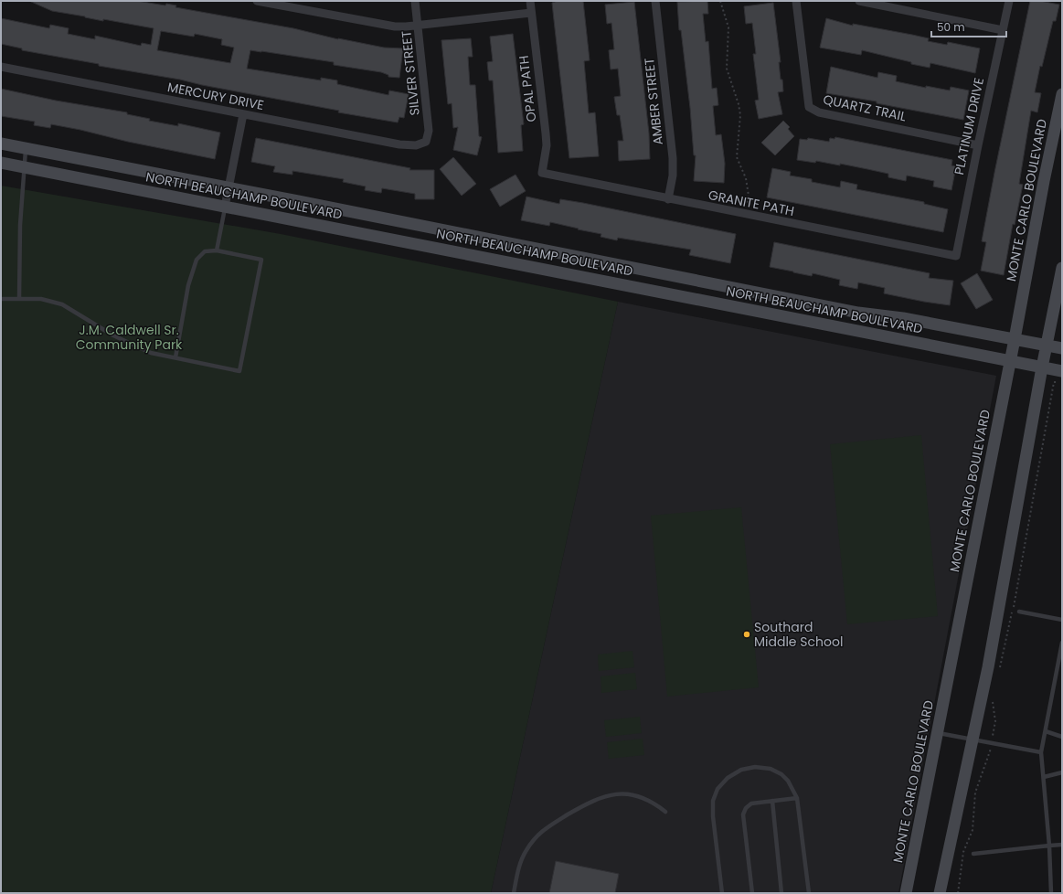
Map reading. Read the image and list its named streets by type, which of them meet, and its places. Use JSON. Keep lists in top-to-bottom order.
{
  "streets": {
    "street": [
      "SILVER STREET",
      "OPAL PATH",
      "MERCURY DRIVE",
      "AMBER STREET",
      "QUARTZ TRAIL",
      "PLATINUM DRIVE",
      "NORTH BEAUCHAMP BOULEVARD",
      "MONTE CARLO BOULEVARD",
      "GRANITE PATH"
    ]
  },
  "crossings": [
    ["SILVER STREET", "MERCURY DRIVE"],
    ["OPAL PATH", "GRANITE PATH"],
    ["AMBER STREET", "GRANITE PATH"],
    ["QUARTZ TRAIL", "PLATINUM DRIVE"],
    ["PLATINUM DRIVE", "GRANITE PATH"],
    ["NORTH BEAUCHAMP BOULEVARD", "MONTE CARLO BOULEVARD"]
  ],
  "parks": ["J.M. Caldwell Sr. Community Park"],
  "places": ["Southard Middle School"],
  "scale_bar": "50 m"
}
